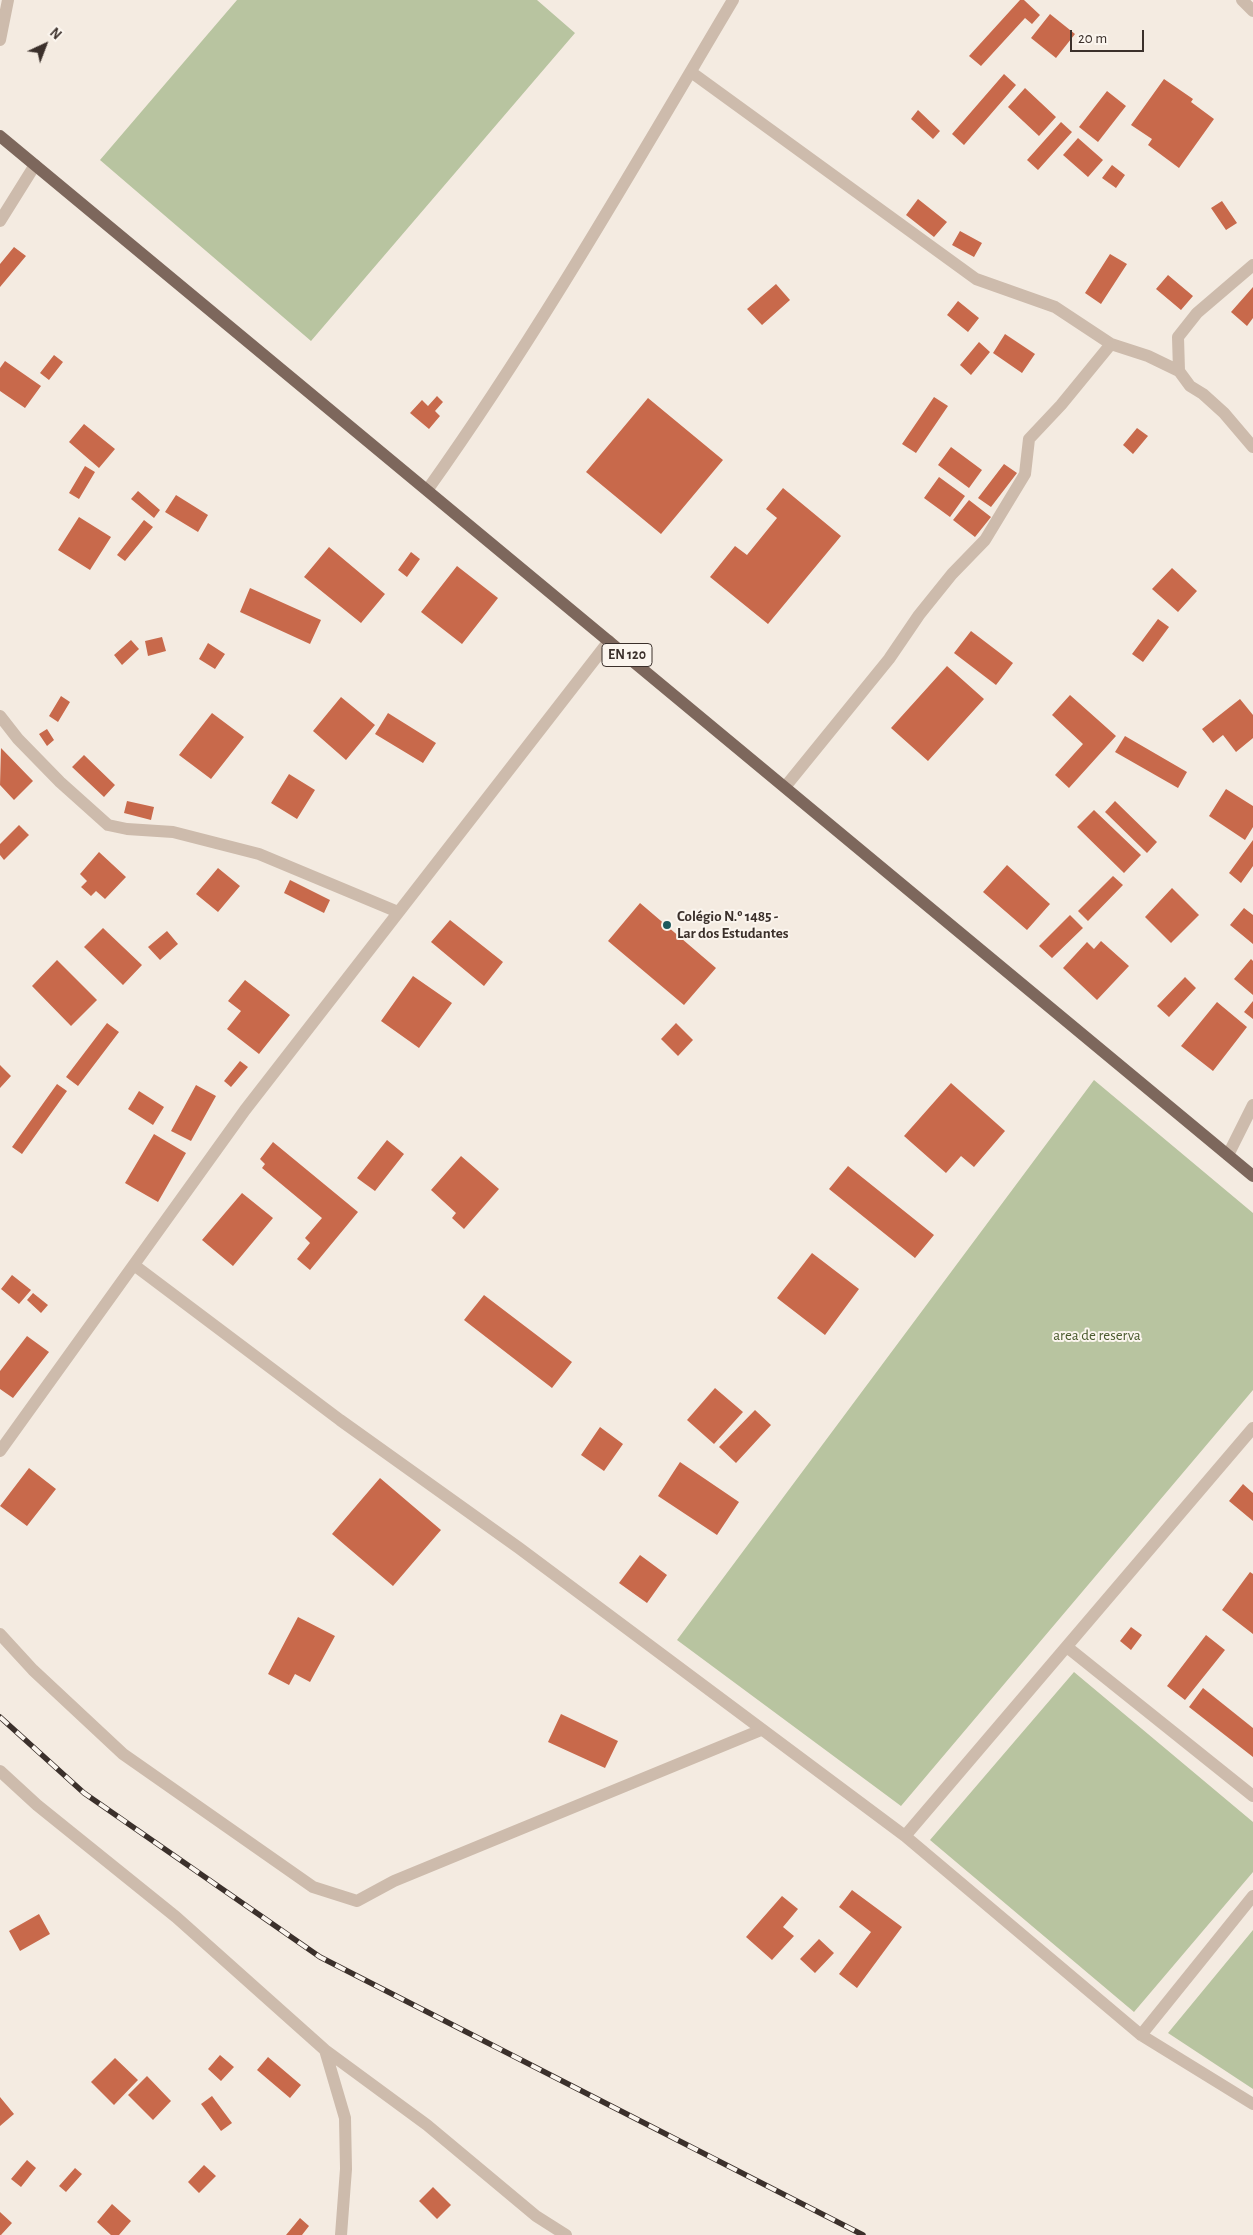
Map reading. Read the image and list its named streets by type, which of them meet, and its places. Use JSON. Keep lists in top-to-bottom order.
{
  "streets": {
    "main road": ["EN 120"]
  },
  "parks": ["area de reserva"],
  "places": ["Colégio N.º 1485 - Lar dos Estudantes"],
  "scale_bar": "20 m",
  "north": "top right"
}
